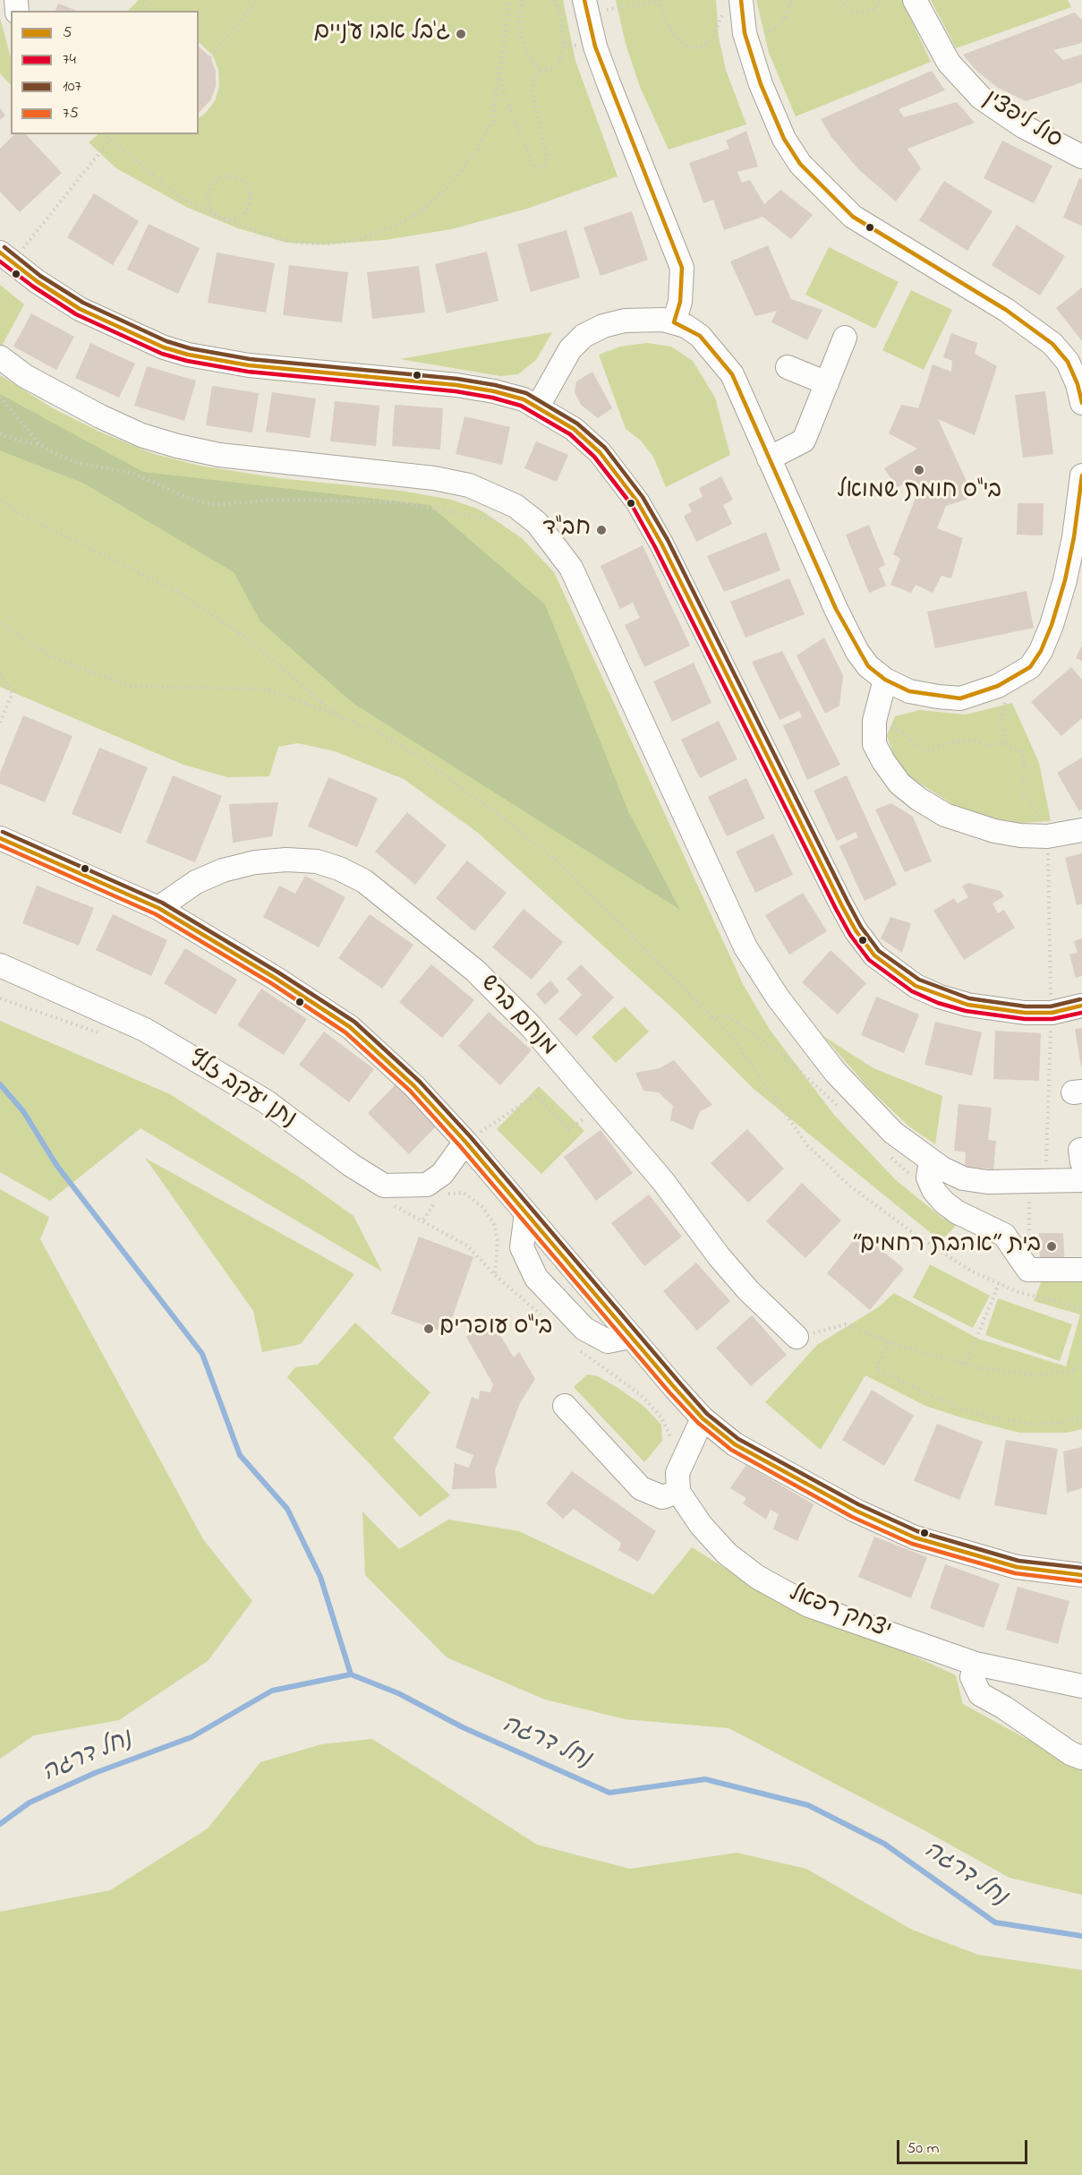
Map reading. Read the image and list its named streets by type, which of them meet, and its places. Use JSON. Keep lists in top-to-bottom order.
{
  "streets": {
    "street": [
      "סול ליפצין",
      "מנחם ברש",
      "נתן יעקב זלץ",
      "יצחק רפאל"
    ]
  },
  "water": ["נחל דרגה"],
  "places": [
    "ג'בל אבו ע'ניים",
    "בי\"ס חומת שמואל",
    "חב\"ד",
    "בית ״אהבת רחמים״",
    "בי\"ס עופרים"
  ],
  "lines": [
    "transit line 5",
    "transit line 107",
    "transit line 74",
    "transit line 75"
  ],
  "legend": [
    "5",
    "74",
    "107",
    "75"
  ],
  "scale_bar": "50 m"
}
